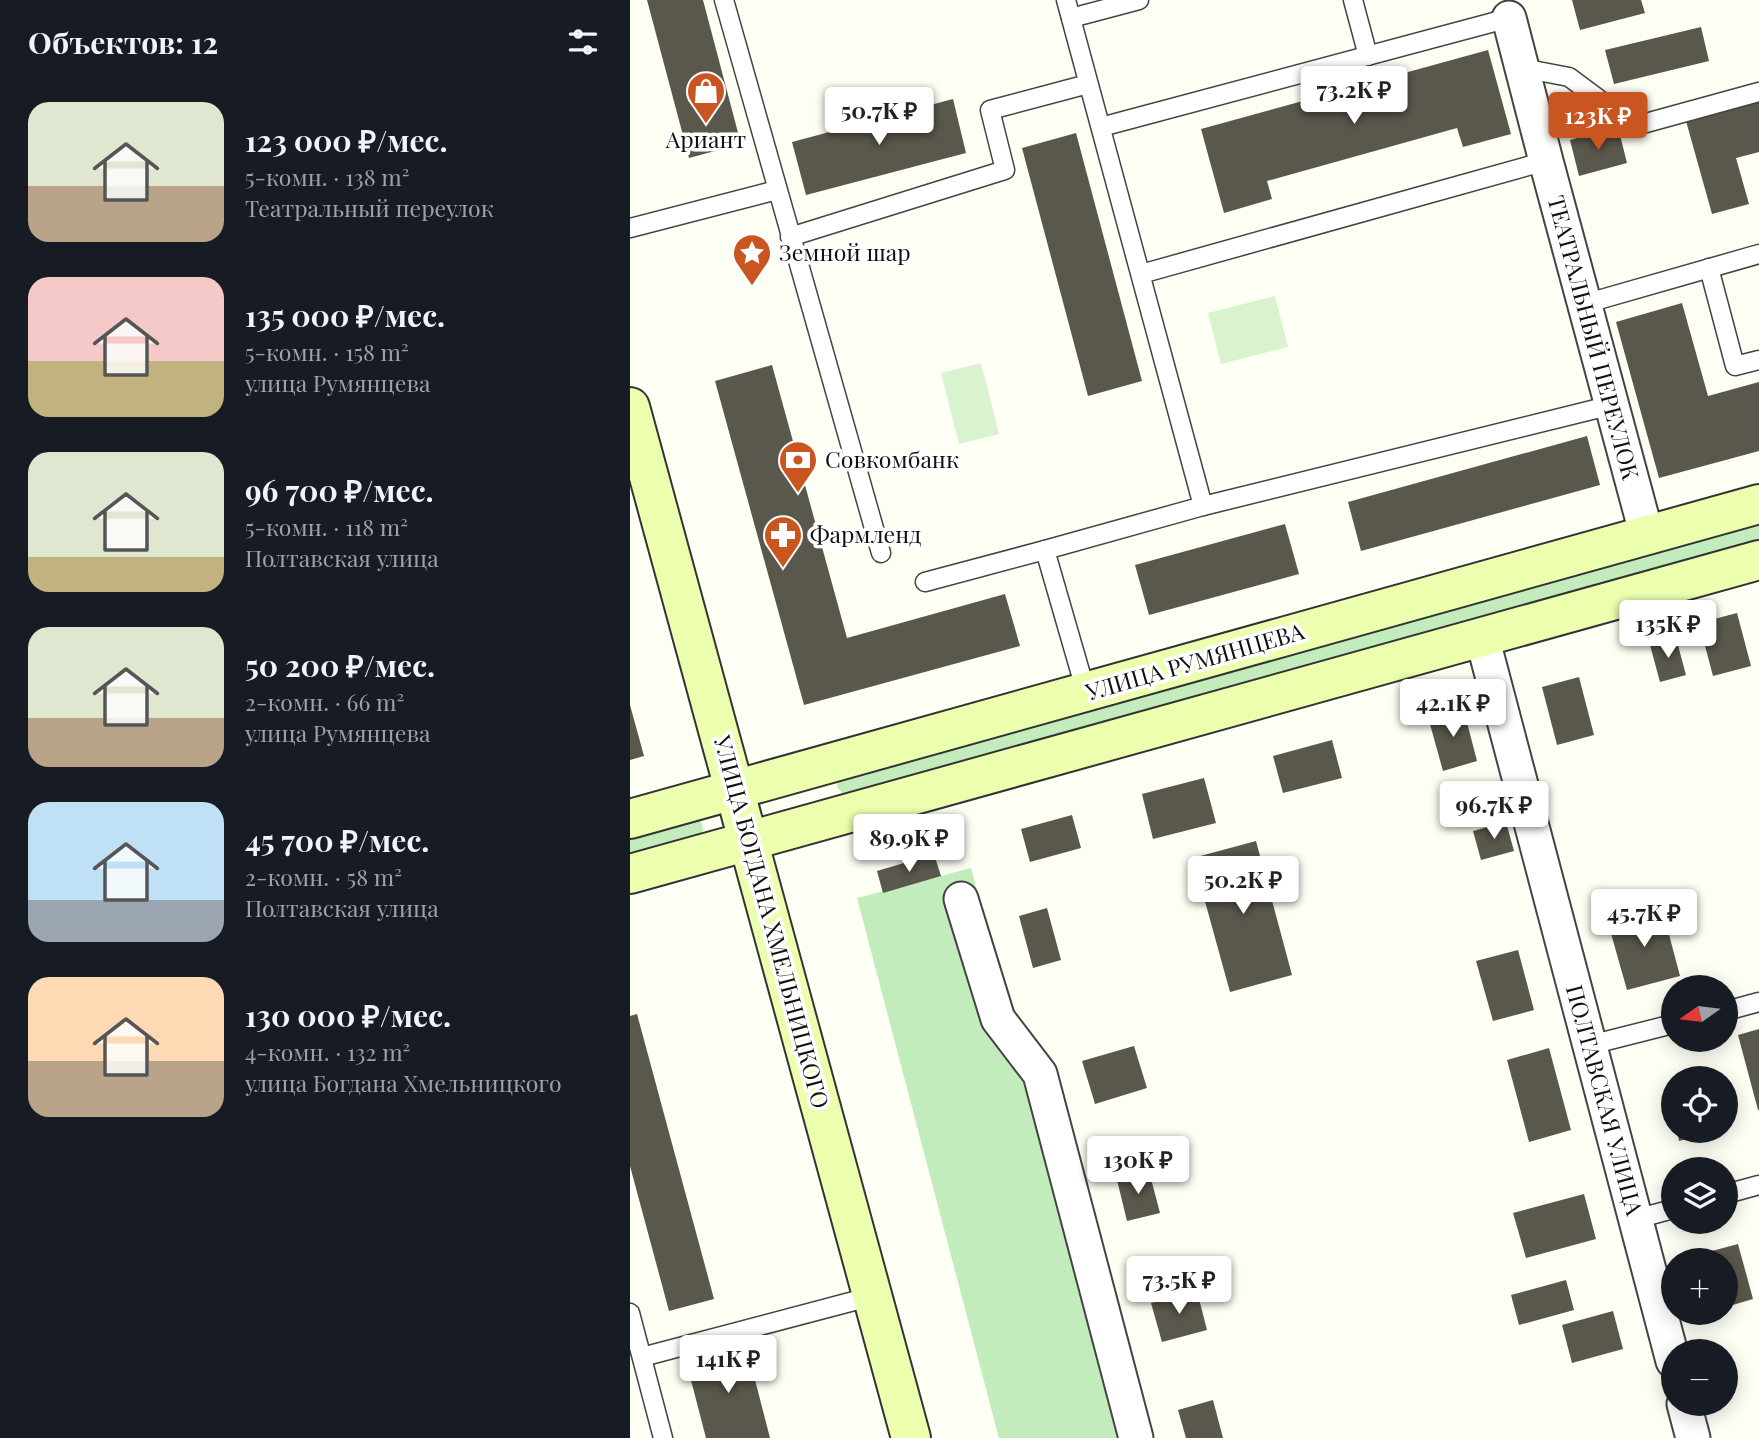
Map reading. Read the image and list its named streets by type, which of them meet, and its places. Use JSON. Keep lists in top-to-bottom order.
{
  "streets": {
    "main road": ["УЛИЦА РУМЯНЦЕВА", "УЛИЦА БОГДАНА ХМЕЛЬНИЦКОГО"],
    "street": ["ТЕАТРАЛЬНЫЙ ПЕРЕУЛОК", "ПОЛТАВСКАЯ УЛИЦА"]
  },
  "crossings": [
    ["ТЕАТРАЛЬНЫЙ ПЕРЕУЛОК", "УЛИЦА РУМЯНЦЕВА"],
    ["УЛИЦА РУМЯНЦЕВА", "УЛИЦА БОГДАНА ХМЕЛЬНИЦКОГО"]
  ],
  "places": {
    "shop": ["Ариант"],
    "place": ["Земной шар"],
    "bank": ["Совкомбанк"],
    "pharmacy": ["Фармленд"]
  },
  "north": "left",
  "page": {
    "heading": "Объектов: 12",
    "price": [
      "73.2K ₽",
      "50.7K ₽",
      "123K ₽",
      "135K ₽",
      "42.1K ₽",
      "96.7K ₽",
      "89.9K ₽",
      "50.2K ₽",
      "45.7K ₽",
      "130K ₽",
      "73.5K ₽",
      "141K ₽"
    ],
    "list": [
      {
        "name": "123 000 ₽/мес.",
        "note": "5-комн. · 138 m² · Театральный переулок"
      },
      {
        "name": "135 000 ₽/мес.",
        "note": "5-комн. · 158 m² · улица Румянцева"
      },
      {
        "name": "96 700 ₽/мес.",
        "note": "5-комн. · 118 m² · Полтавская улица"
      },
      {
        "name": "50 200 ₽/мес.",
        "note": "2-комн. · 66 m² · улица Румянцева"
      },
      {
        "name": "45 700 ₽/мес.",
        "note": "2-комн. · 58 m² · Полтавская улица"
      },
      {
        "name": "130 000 ₽/мес.",
        "note": "4-комн. · 132 m² · улица Богдана Хмельницкого"
      }
    ],
    "map_buttons": ["+", "−"]
  }
}
